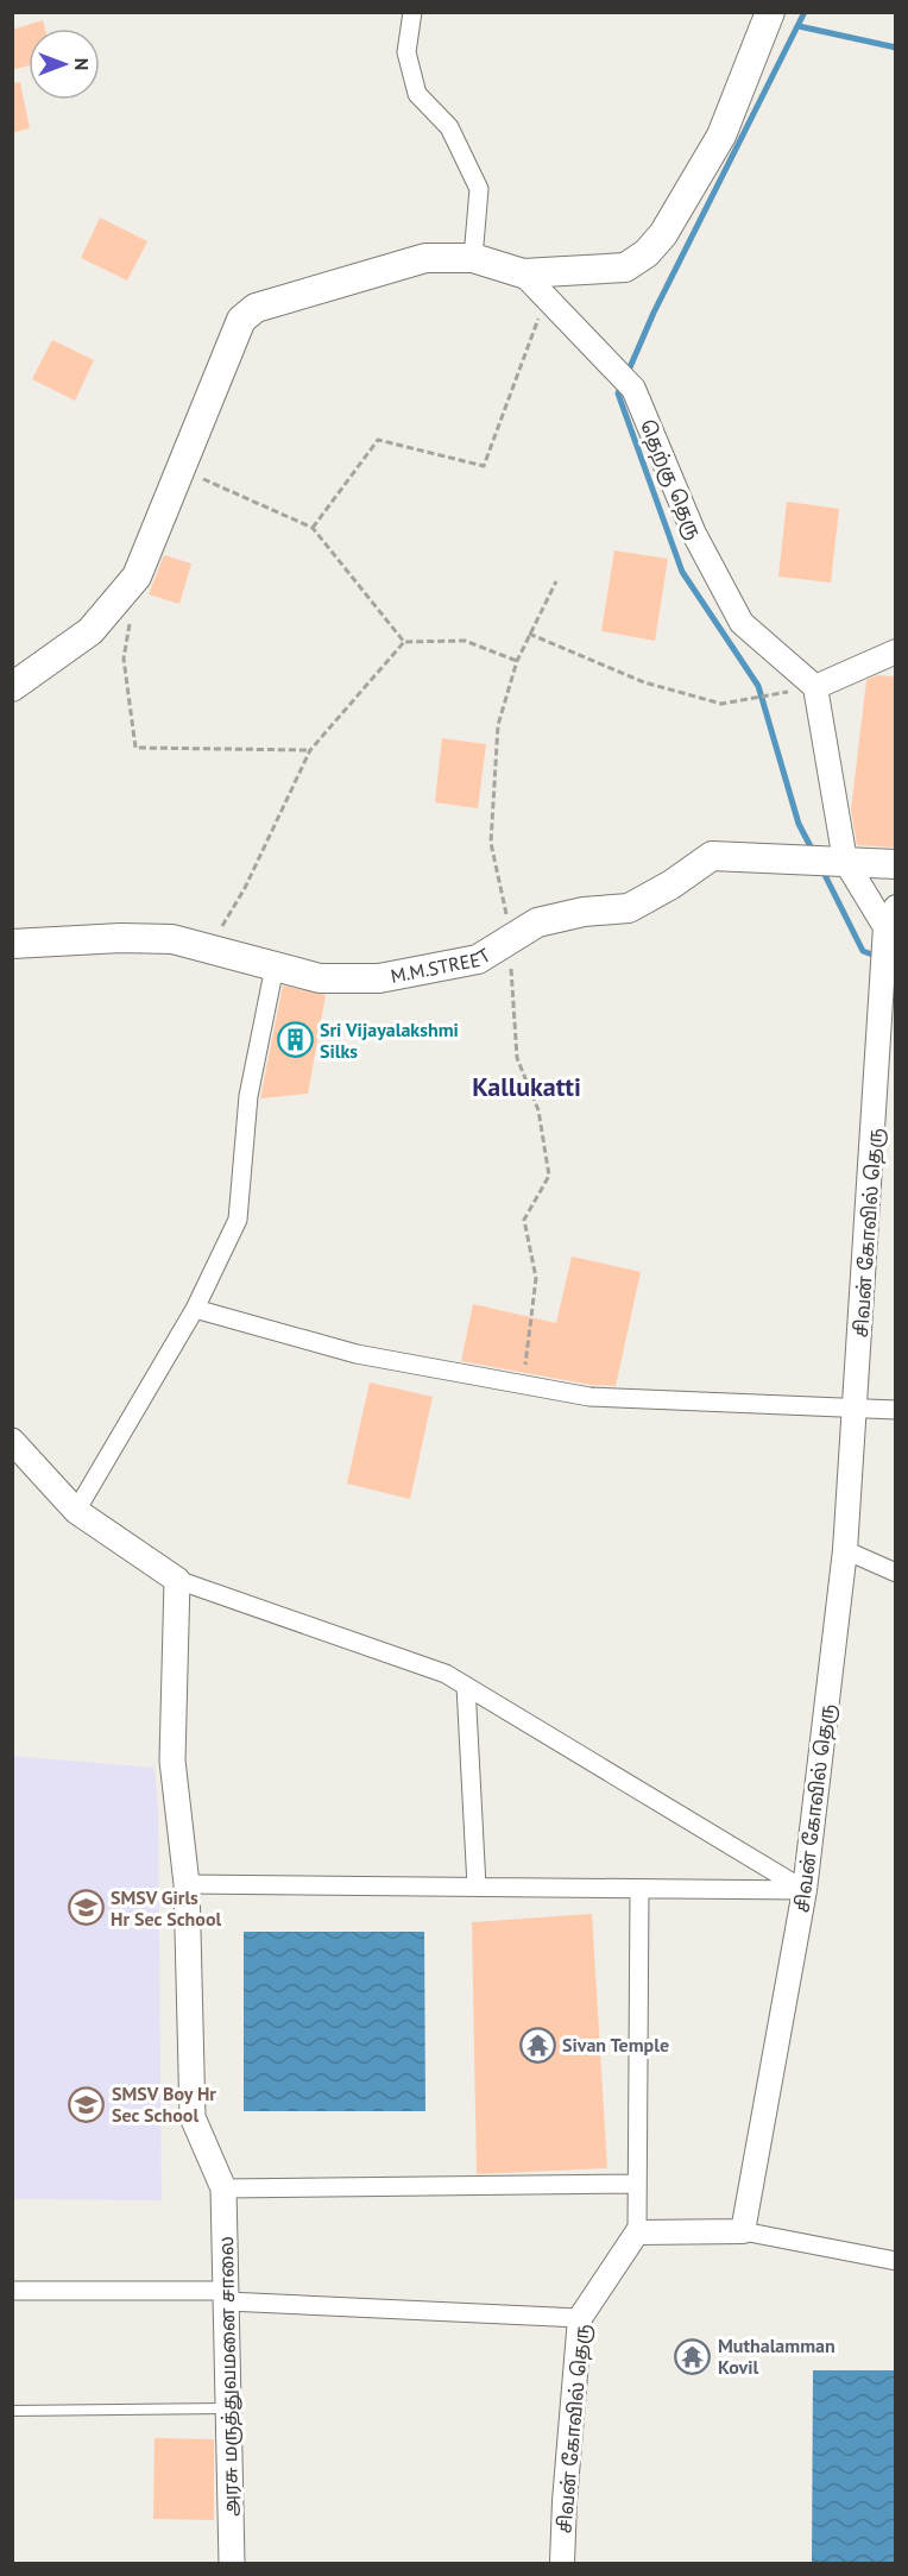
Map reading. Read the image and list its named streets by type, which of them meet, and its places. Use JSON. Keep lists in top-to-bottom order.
{
  "streets": {
    "main road": ["M.M.STREET", "அரசு மருத்துவமனை சாலை"],
    "street": ["தெற்கு தெரு", "சிவன் கோவில் தெரு"]
  },
  "districts": ["Kallukatti"],
  "places": {
    "building": ["Sri Vijayalakshmi Silks"],
    "school or university": ["SMSV Girls Hr Sec School", "SMSV Boy Hr Sec School"],
    "temple": ["Sivan Temple", "Muthalamman Kovil"]
  },
  "north": "right"
}
